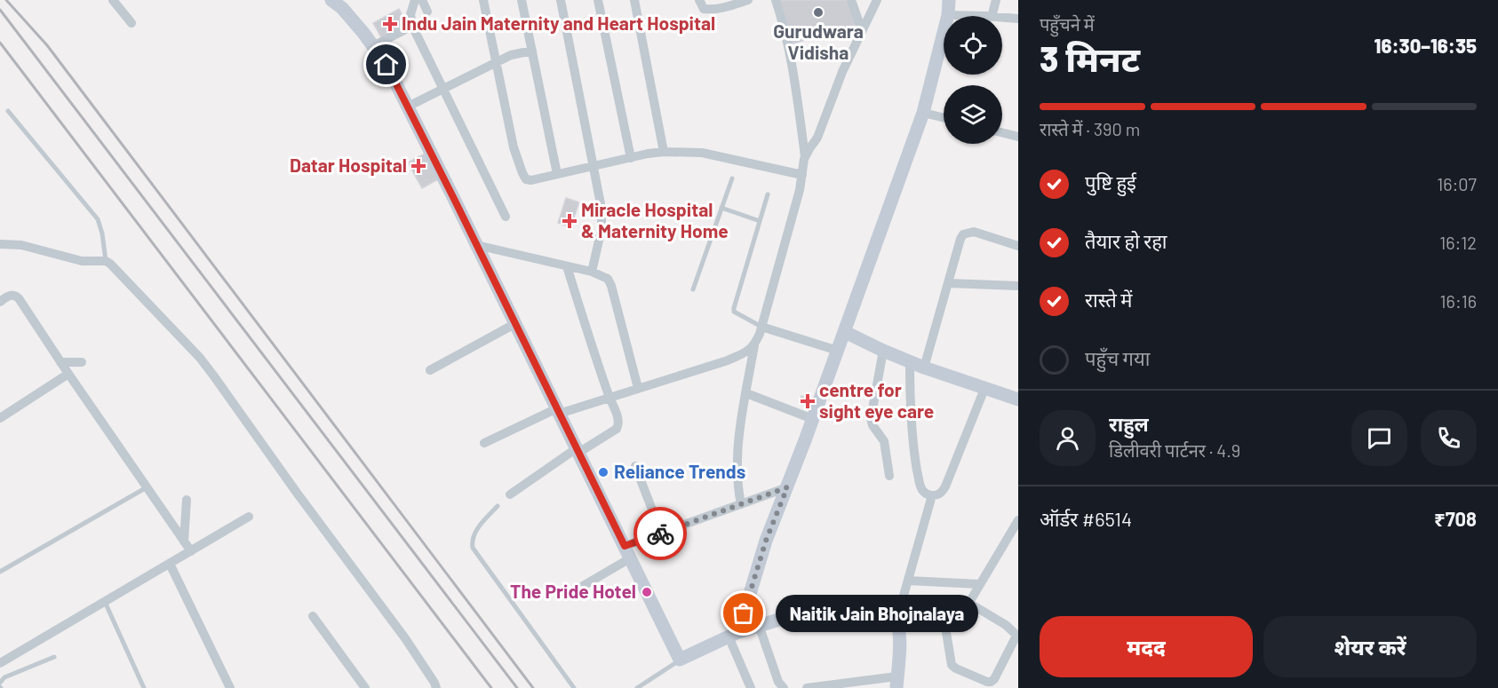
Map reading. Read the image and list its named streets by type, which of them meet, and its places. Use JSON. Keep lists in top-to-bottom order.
{
  "places": {
    "other": [
      "Gurudwara Vidisha",
      "Reliance Trends",
      "The Pride Hotel",
      "Naitik Jain Bhojnalaya"
    ],
    "health": [
      "Indu Jain Maternity and Heart Hospital",
      "Datar Hospital",
      "Miracle Hospital & Maternity Home",
      "centre for sight eye care"
    ]
  },
  "page": {
    "heading": ["3 मिनट", "पहुँचने में", "16:30–16:35"],
    "panel": [
      "राहुल",
      "डिलीवरी पार्टनर · 4.9",
      "ऑर्डर #6514",
      "₹708"
    ],
    "bar": "रास्ते में · 390 m",
    "list": [
      ["पुष्टि हुई", "16:07"],
      ["तैयार हो रहा", "16:12"],
      ["रास्ते में", "16:16"],
      "पहुँच गया"
    ],
    "bubble": "Naitik Jain Bhojnalaya",
    "buttons": ["मदद", "शेयर करें"]
  }
}
